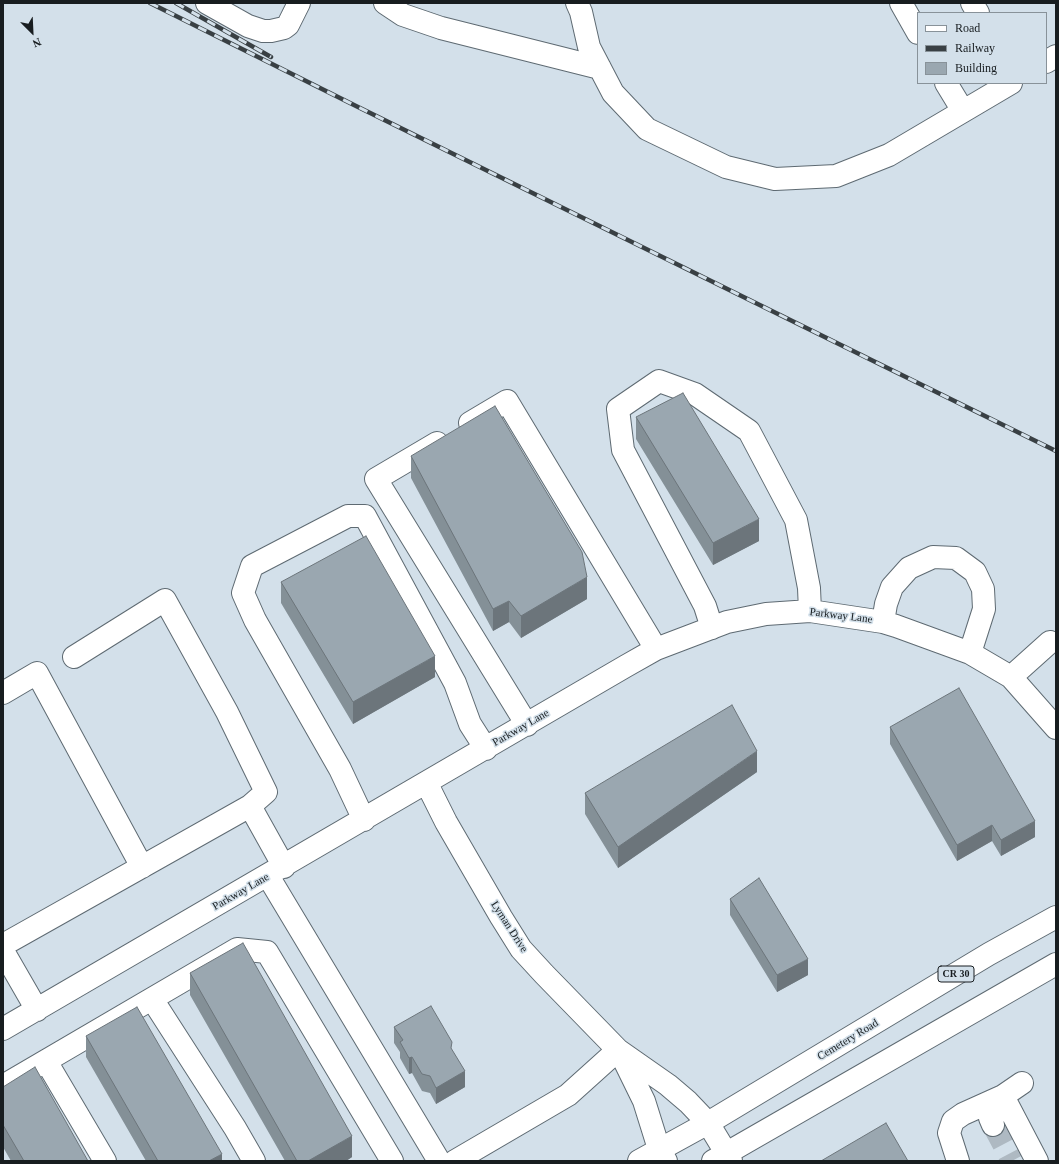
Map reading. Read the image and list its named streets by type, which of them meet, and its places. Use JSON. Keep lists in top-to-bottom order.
{
  "streets": {
    "street": [
      "Parkway Lane",
      "Lyman Drive",
      "CR 30",
      "Cemetery Road"
    ]
  },
  "crossings": [
    ["Parkway Lane", "Lyman Drive"],
    ["Lyman Drive", "Cemetery Road"]
  ],
  "legend": ["Road", "Railway", "Building"],
  "north": "bottom right"
}
